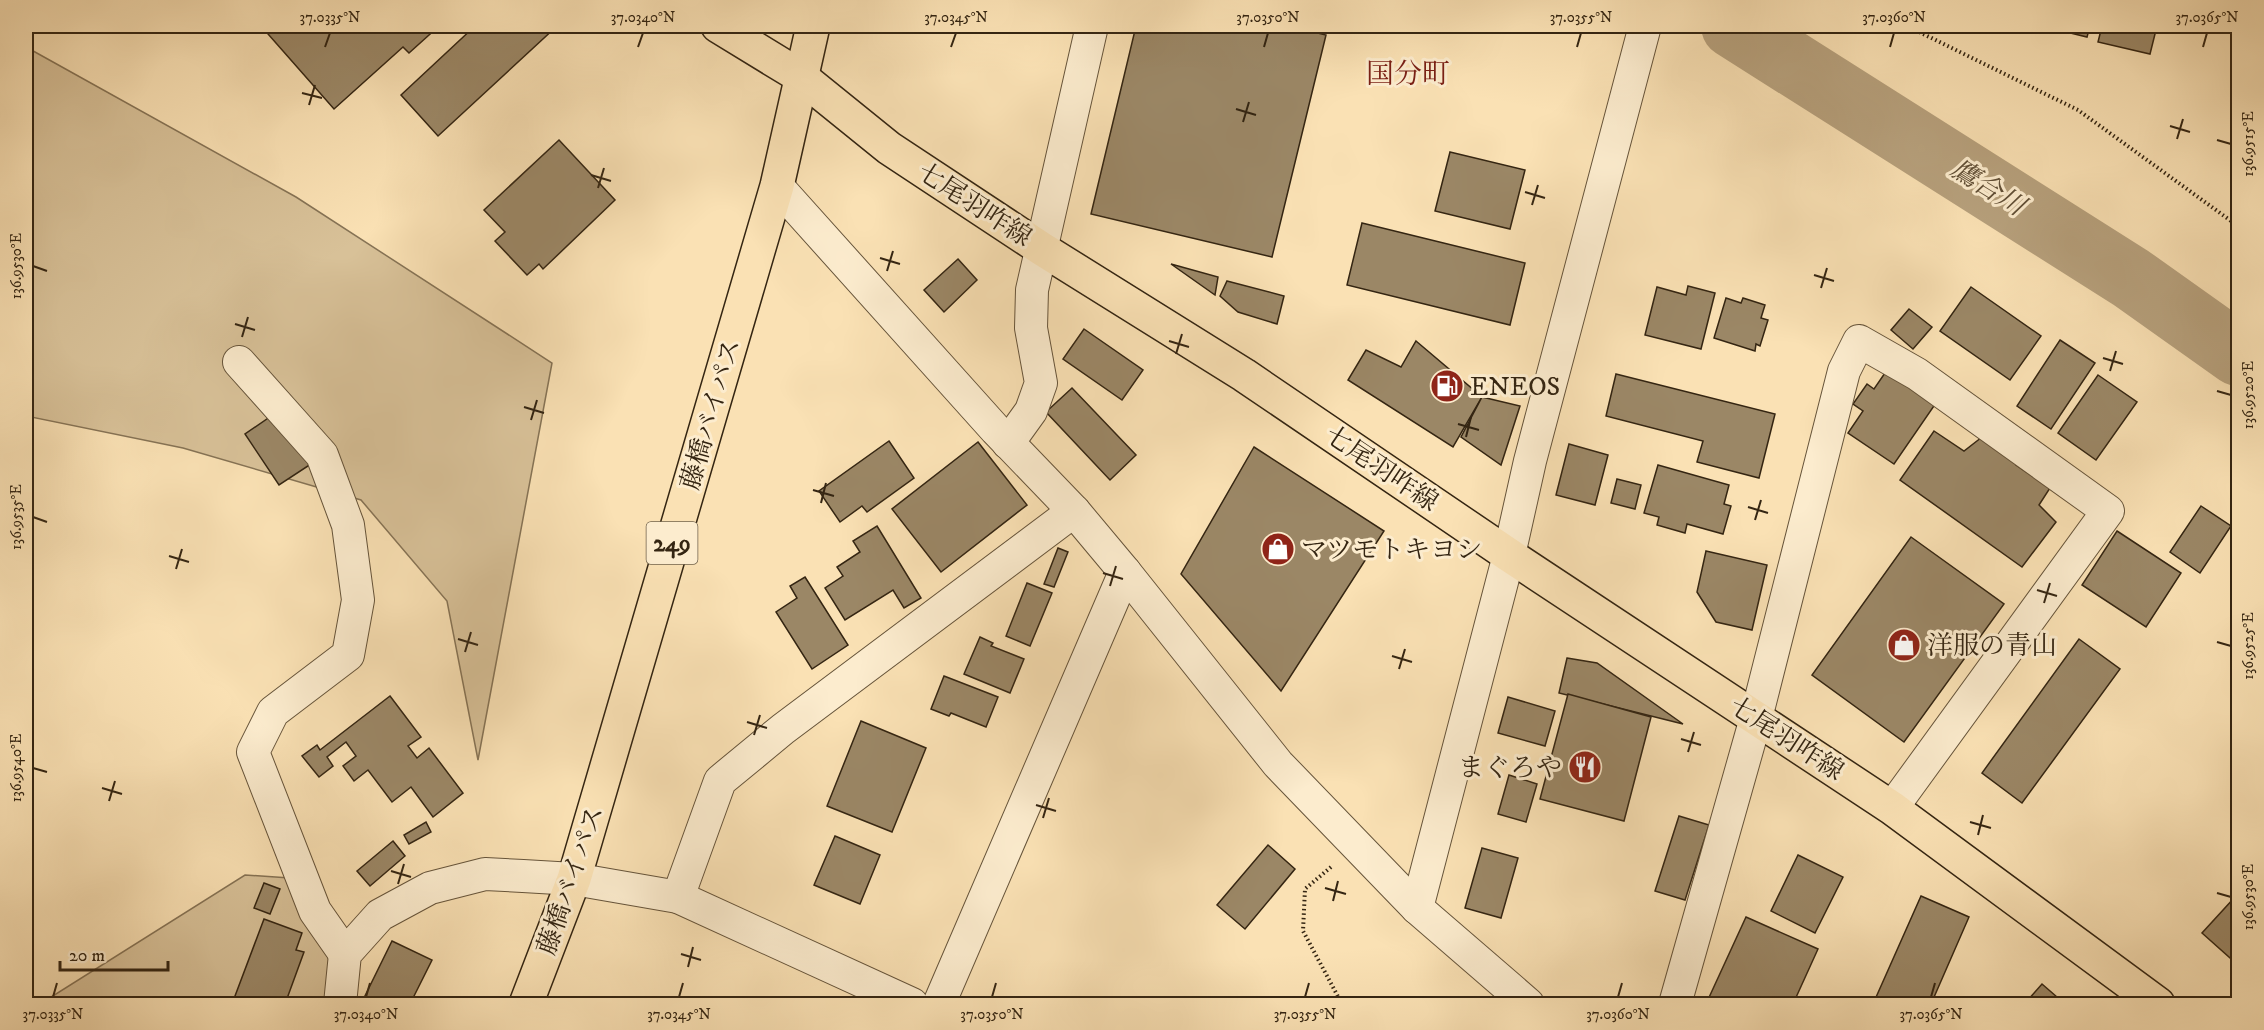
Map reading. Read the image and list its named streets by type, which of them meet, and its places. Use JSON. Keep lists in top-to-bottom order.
{
  "streets": {
    "main road": ["七尾羽咋線", "藤橋バイパス", "249"]
  },
  "crossings": [
    ["七尾羽咋線", "藤橋バイパス"]
  ],
  "districts": ["国分町"],
  "water": ["鷹合川"],
  "places": {
    "fuel station": ["ENEOS"],
    "shop": ["マツモトキヨシ", "洋服の青山"],
    "restaurant": ["まぐろや"]
  },
  "scale_bar": "20 m",
  "coordinates": [
    "37.0335°N",
    "37.0340°N",
    "37.0345°N",
    "37.0350°N",
    "37.0355°N",
    "37.0360°N",
    "37.0365°N",
    "136.9515°E",
    "136.9530°E",
    "136.9520°E",
    "136.9535°E",
    "136.9525°E",
    "136.9540°E"
  ]
}
